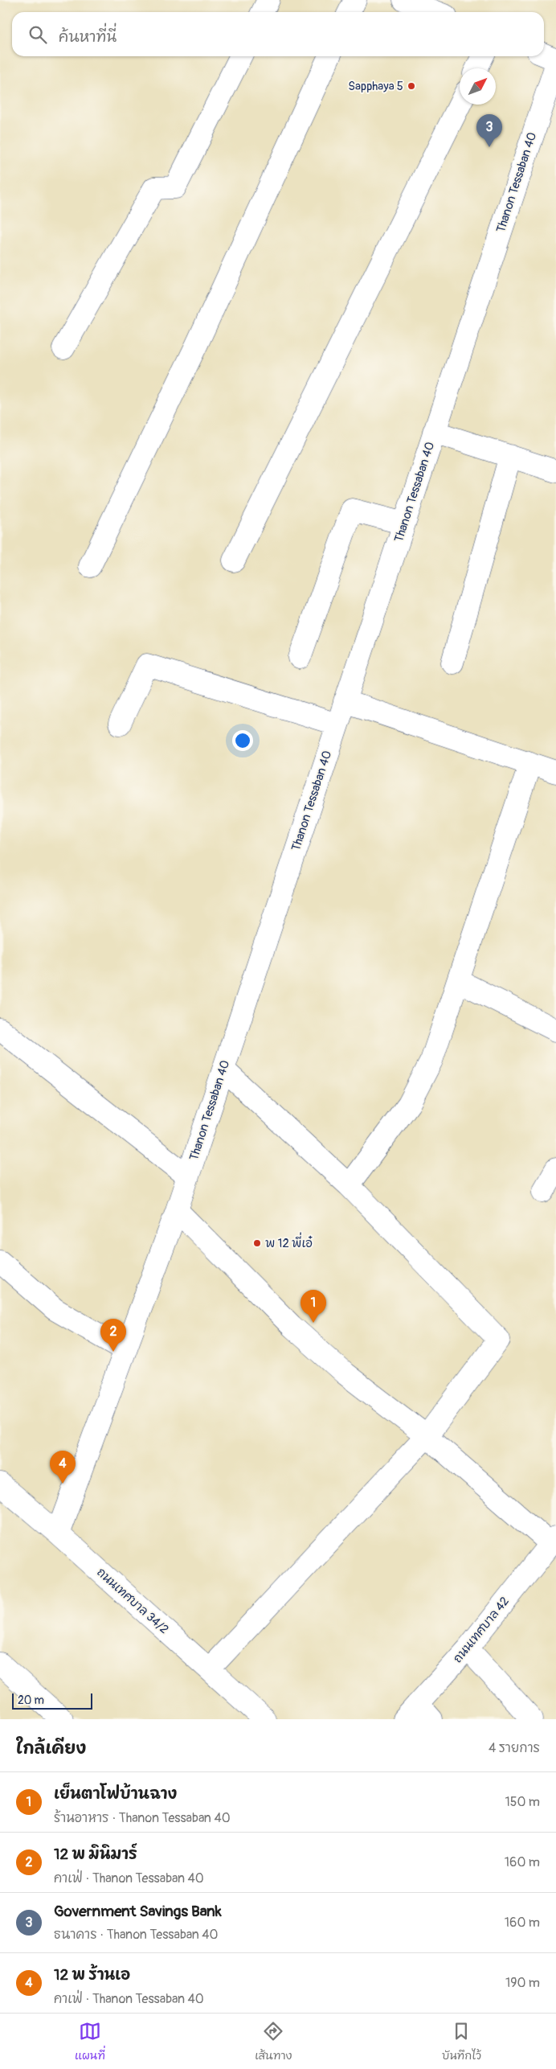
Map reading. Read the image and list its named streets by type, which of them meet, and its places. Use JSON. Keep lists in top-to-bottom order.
{
  "streets": {
    "main road": ["Thanon Tessaban 40", "ถนนเทศบาล 34/2", "ถนนเทศบาล 42"]
  },
  "crossings": [
    ["Thanon Tessaban 40", "ถนนเทศบาล 34/2"]
  ],
  "places": ["Sapphaya 5", "พ 12 พี่เอ๋"],
  "scale_bar": "20 m",
  "north": "top right",
  "page": {
    "search": "ค้นหาที่นี่",
    "pins": [
      "3",
      "1",
      "2",
      "4"
    ],
    "scale": "20 m",
    "heading": ["ใกล้เคียง", "4 รายการ"],
    "list": [
      {
        "mark": "1",
        "name": "เย็นตาโฟบ้านฉาง",
        "note": "ร้านอาหาร · Thanon Tessaban 40",
        "value": "150 m"
      },
      {
        "mark": "2",
        "name": "12 พ มินิมาร์",
        "note": "คาเฟ่ · Thanon Tessaban 40",
        "value": "160 m"
      },
      {
        "mark": "3",
        "name": "Government Savings Bank",
        "note": "ธนาคาร · Thanon Tessaban 40",
        "value": "160 m"
      },
      {
        "mark": "4",
        "name": "12 พ ร้านเอ",
        "note": "คาเฟ่ · Thanon Tessaban 40",
        "value": "190 m"
      }
    ],
    "nav": ["แผนที่", "เส้นทาง", "บันทึกไว้"]
  }
}
